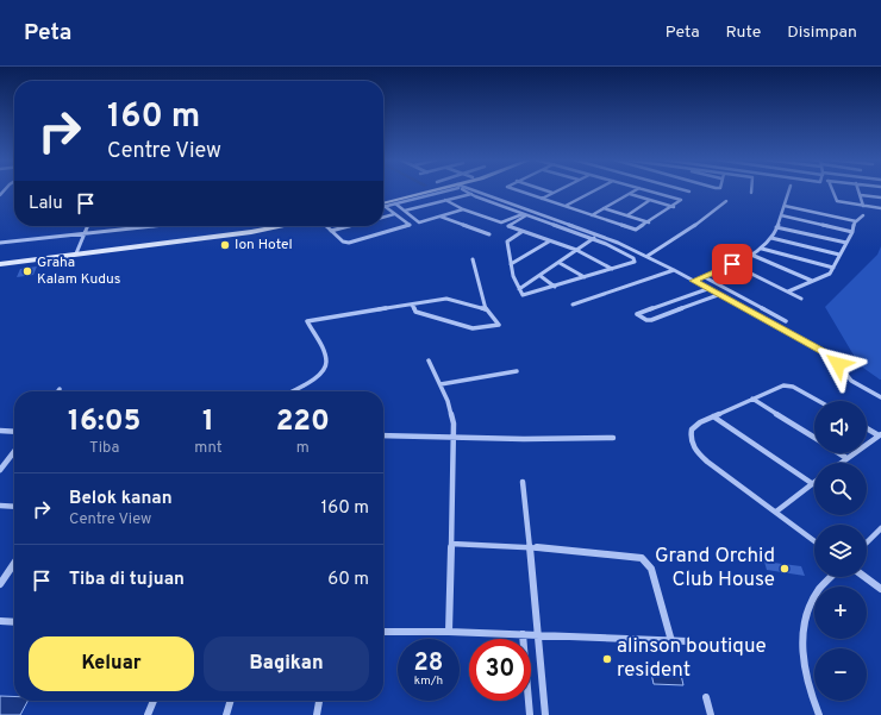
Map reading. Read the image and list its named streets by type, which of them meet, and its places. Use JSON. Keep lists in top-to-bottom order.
{
  "places": [
    "Ion Hotel",
    "Graha Kalam Kudus",
    "Grand Orchid Club House",
    "alinson boutique resident"
  ],
  "page": {
    "header": "Peta",
    "nav": ["Peta", "Rute", "Disimpan"],
    "turn": ["160 m", "Centre View"],
    "then": "Lalu",
    "eta": [
      "16:05",
      "Tiba",
      "1",
      "mnt",
      "220",
      "m"
    ],
    "map_buttons": ["+", "−"],
    "list": [
      {
        "name": "Belok kanan",
        "note": "Centre View",
        "value": "160 m"
      },
      {
        "name": "Tiba di tujuan",
        "value": "60 m"
      }
    ],
    "buttons": ["Keluar", "Bagikan"],
    "speed": "28 km/h",
    "limit": "30"
  }
}
